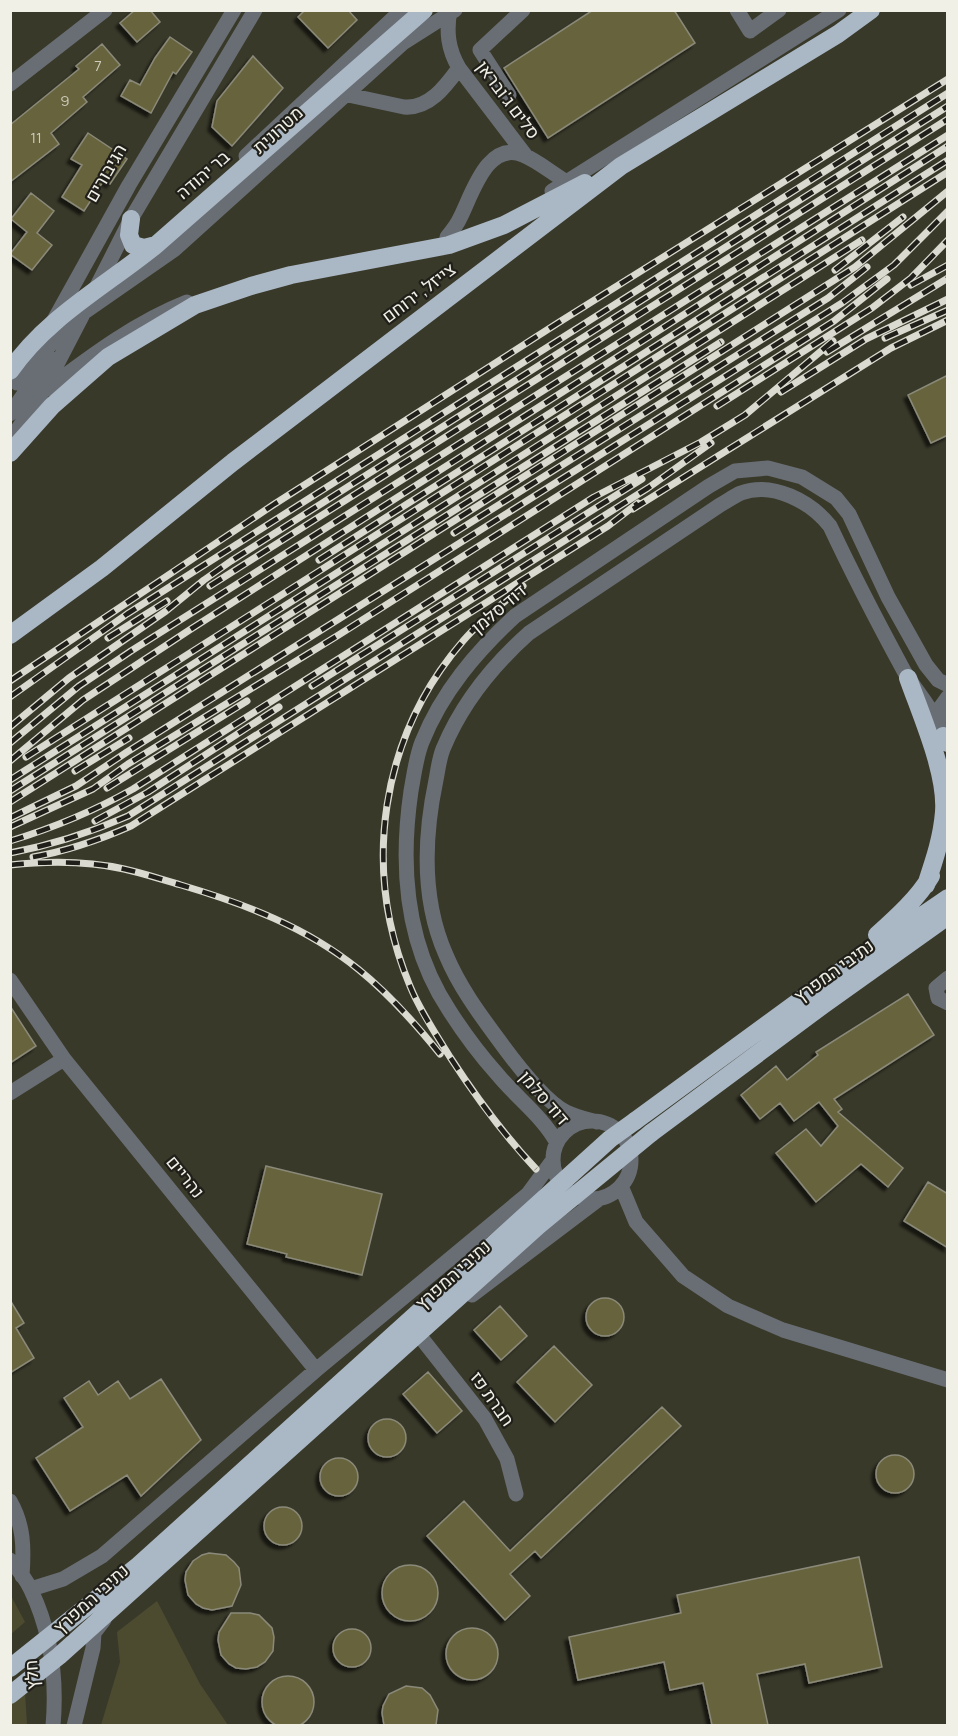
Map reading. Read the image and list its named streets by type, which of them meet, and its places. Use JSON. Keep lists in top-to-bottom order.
{
  "streets": {
    "highway": ["בר יהודה", "צייזל, ירוחם", "נתיבי המפרץ"],
    "street": [
      "סלים ג'ובראן",
      "מטרונית",
      "הגיבורים",
      "דוד סלמן",
      "נהריים",
      "חברת פז",
      "חלץ"
    ]
  },
  "crossings": [
    ["סלים ג'ובראן", "מטרונית"],
    ["מטרונית", "בר יהודה"],
    ["הגיבורים", "בר יהודה"]
  ],
  "house_numbers": ["7", "9", "11"]
}
